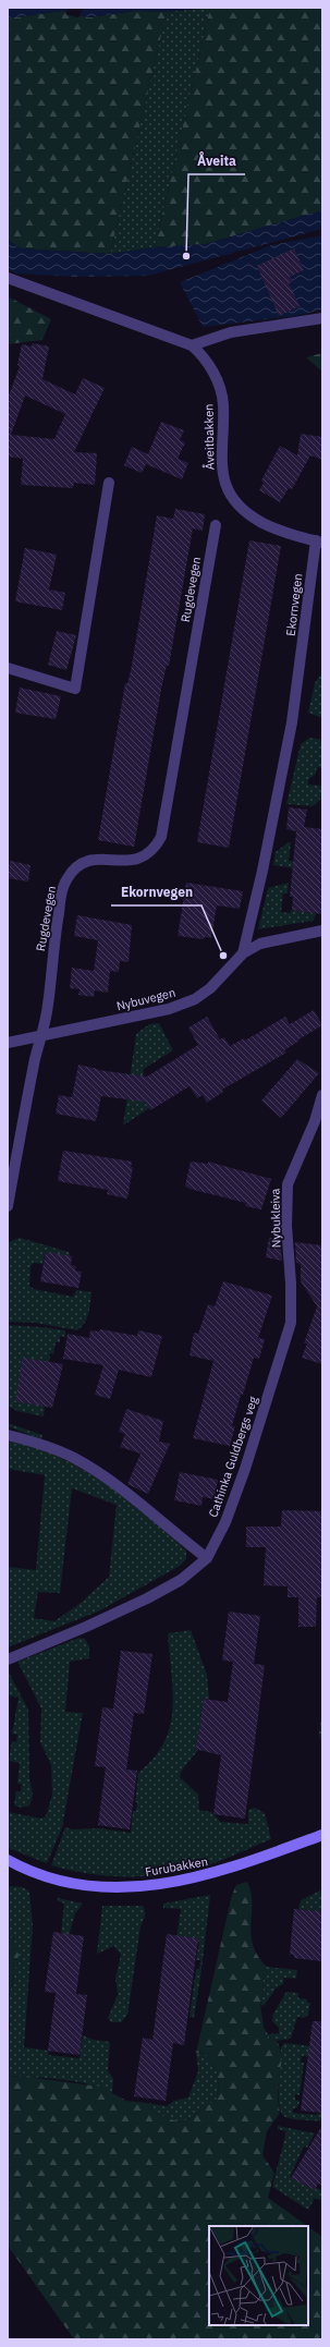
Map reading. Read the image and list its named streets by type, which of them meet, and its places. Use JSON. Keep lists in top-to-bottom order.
{
  "streets": {
    "street": [
      "Åveitbakken",
      "Rugdevegen",
      "Ekornvegen",
      "Nybuvegen",
      "Nybukleiva",
      "Cathinka Guldbergs veg",
      "Furubakken"
    ]
  },
  "crossings": [
    ["Åveitbakken", "Ekornvegen"],
    ["Rugdevegen", "Nybuvegen"],
    ["Ekornvegen", "Nybuvegen"],
    ["Nybukleiva", "Cathinka Guldbergs veg"]
  ],
  "places": ["Åveita", "Ekornvegen"]
}
